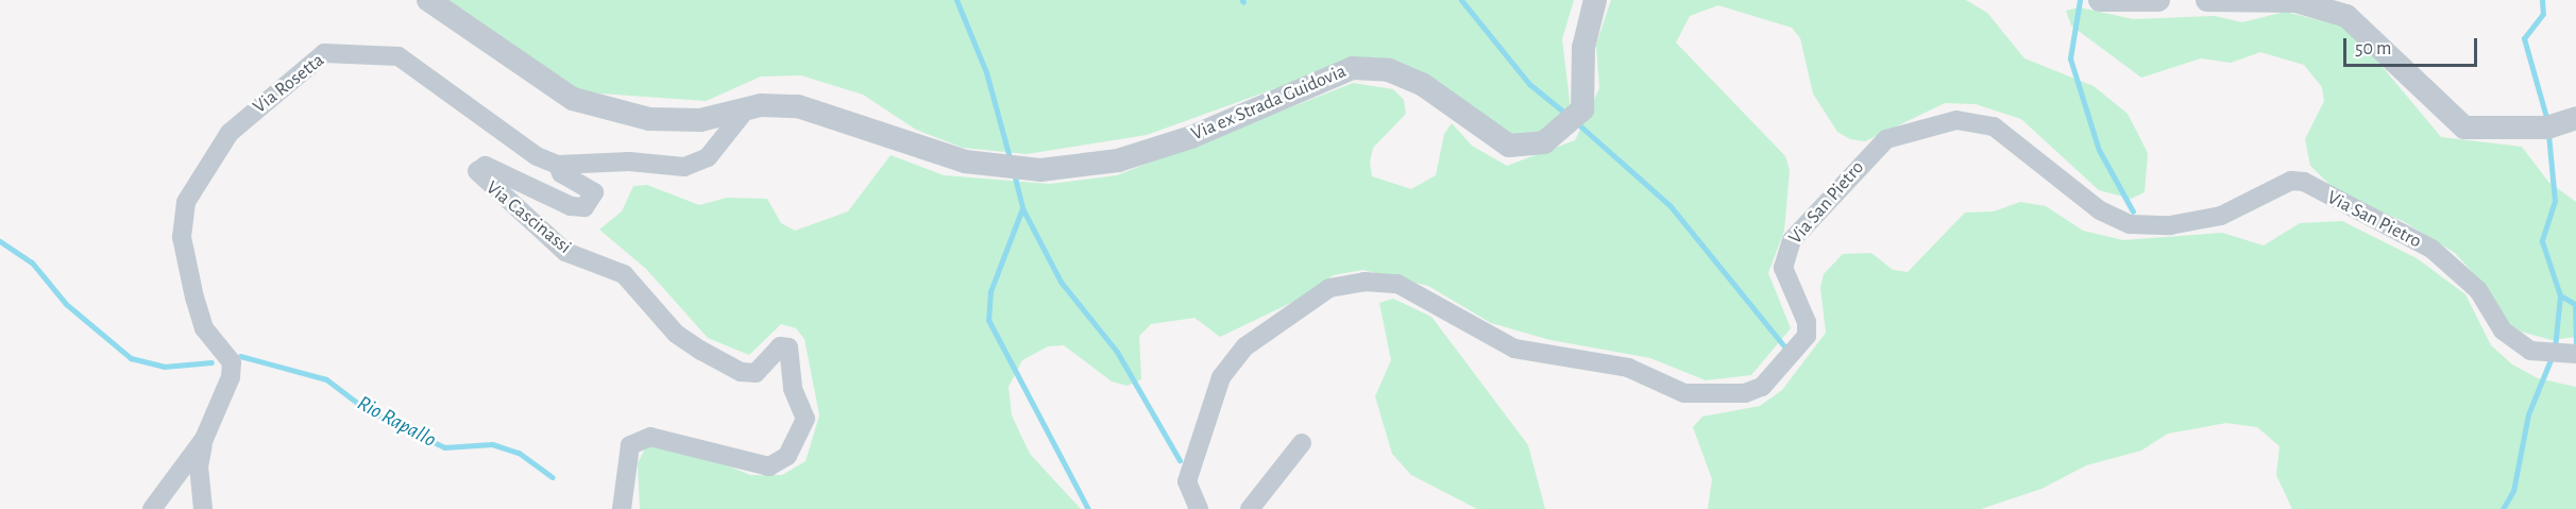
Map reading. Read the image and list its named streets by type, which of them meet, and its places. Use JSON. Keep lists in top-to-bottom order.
{
  "streets": {
    "street": [
      "Via Rosetta",
      "Via ex Strada Guidovia",
      "Via San Pietro",
      "Via Cascinassi"
    ]
  },
  "crossings": [
    ["Via Rosetta", "Via ex Strada Guidovia"],
    ["Via Rosetta", "Via Cascinassi"]
  ],
  "water": ["Rio Rapallo"],
  "scale_bar": "50 m"
}
